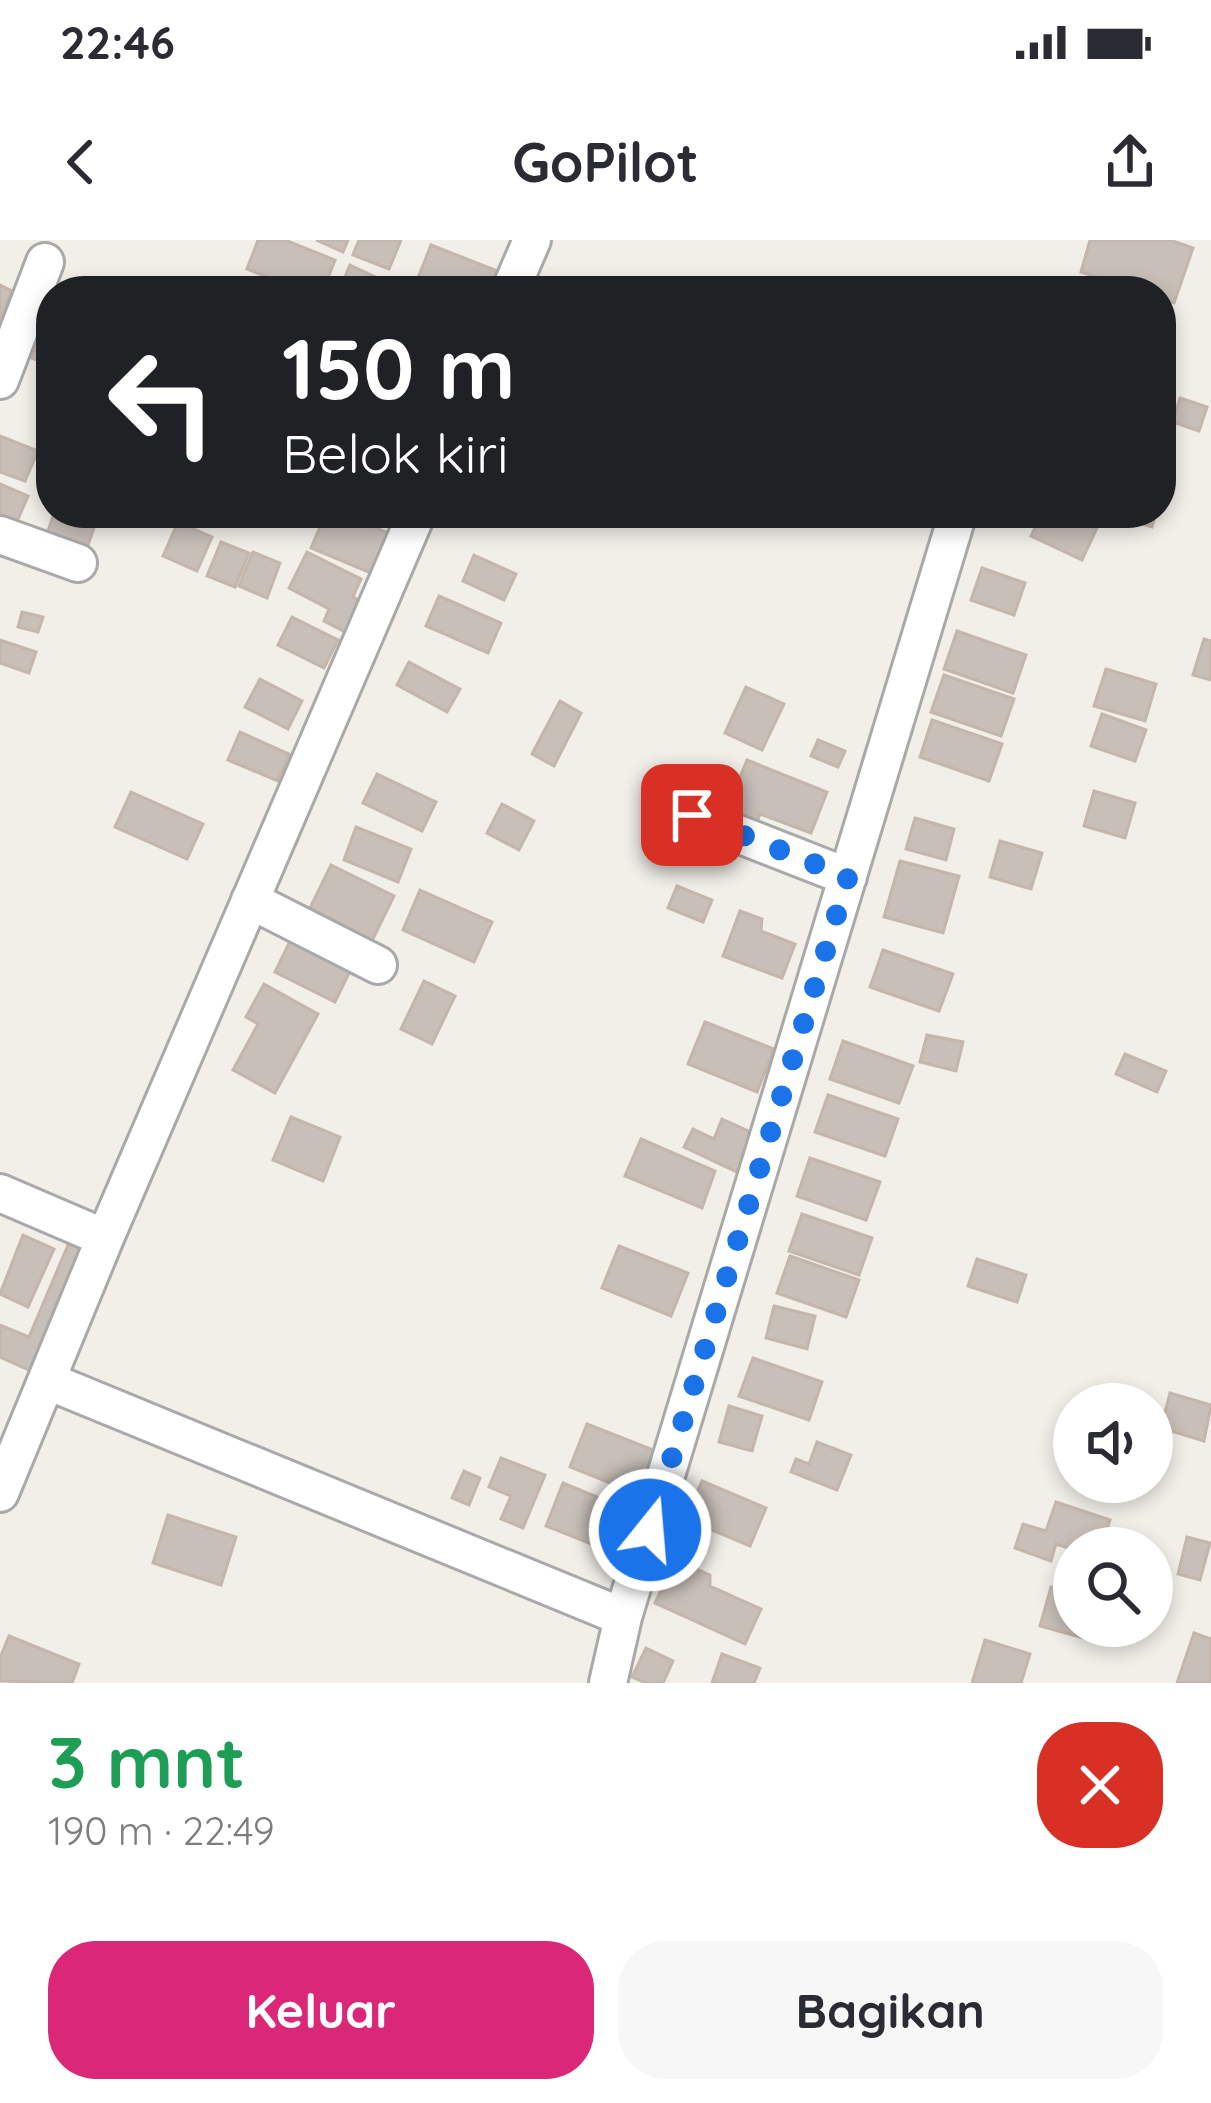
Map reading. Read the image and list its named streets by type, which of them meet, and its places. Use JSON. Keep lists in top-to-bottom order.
{
  "page": {
    "status": "22:46",
    "header": "GoPilot",
    "turn": ["150 m", "Belok kiri"],
    "heading": ["3 mnt", "190 m · 22:49"],
    "buttons": ["Keluar", "Bagikan"]
  }
}
